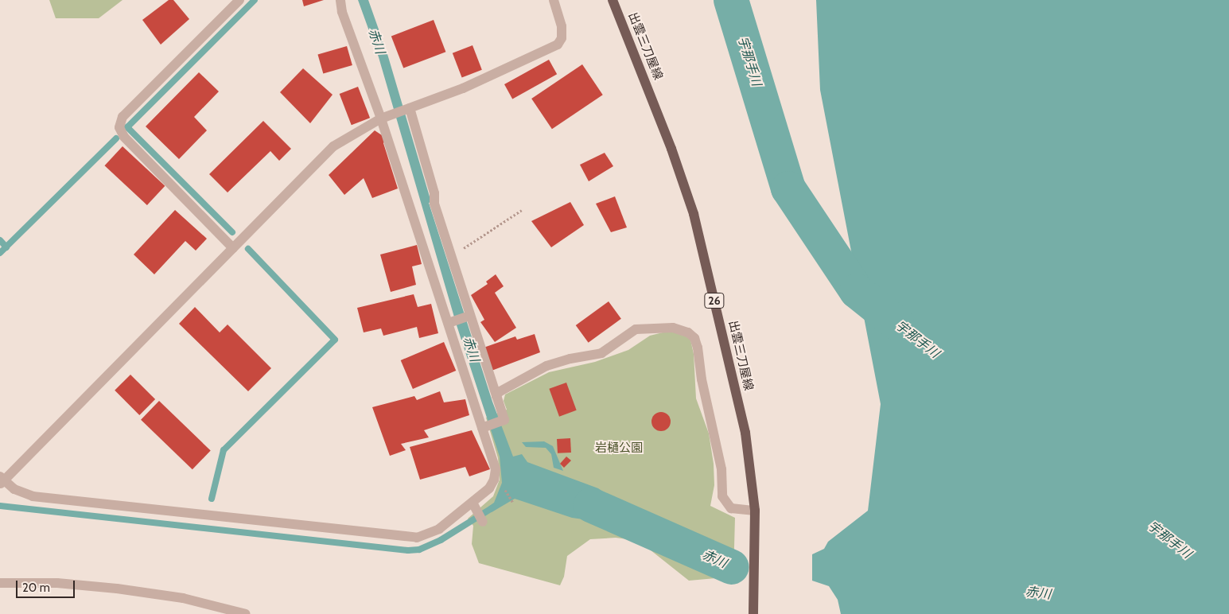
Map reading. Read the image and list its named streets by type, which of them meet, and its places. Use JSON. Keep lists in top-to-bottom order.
{
  "streets": {
    "main road": ["出雲三刀屋線", "26"]
  },
  "water": ["赤川", "宇那手川"],
  "parks": ["岩樋公園"],
  "scale_bar": "20 m"
}
